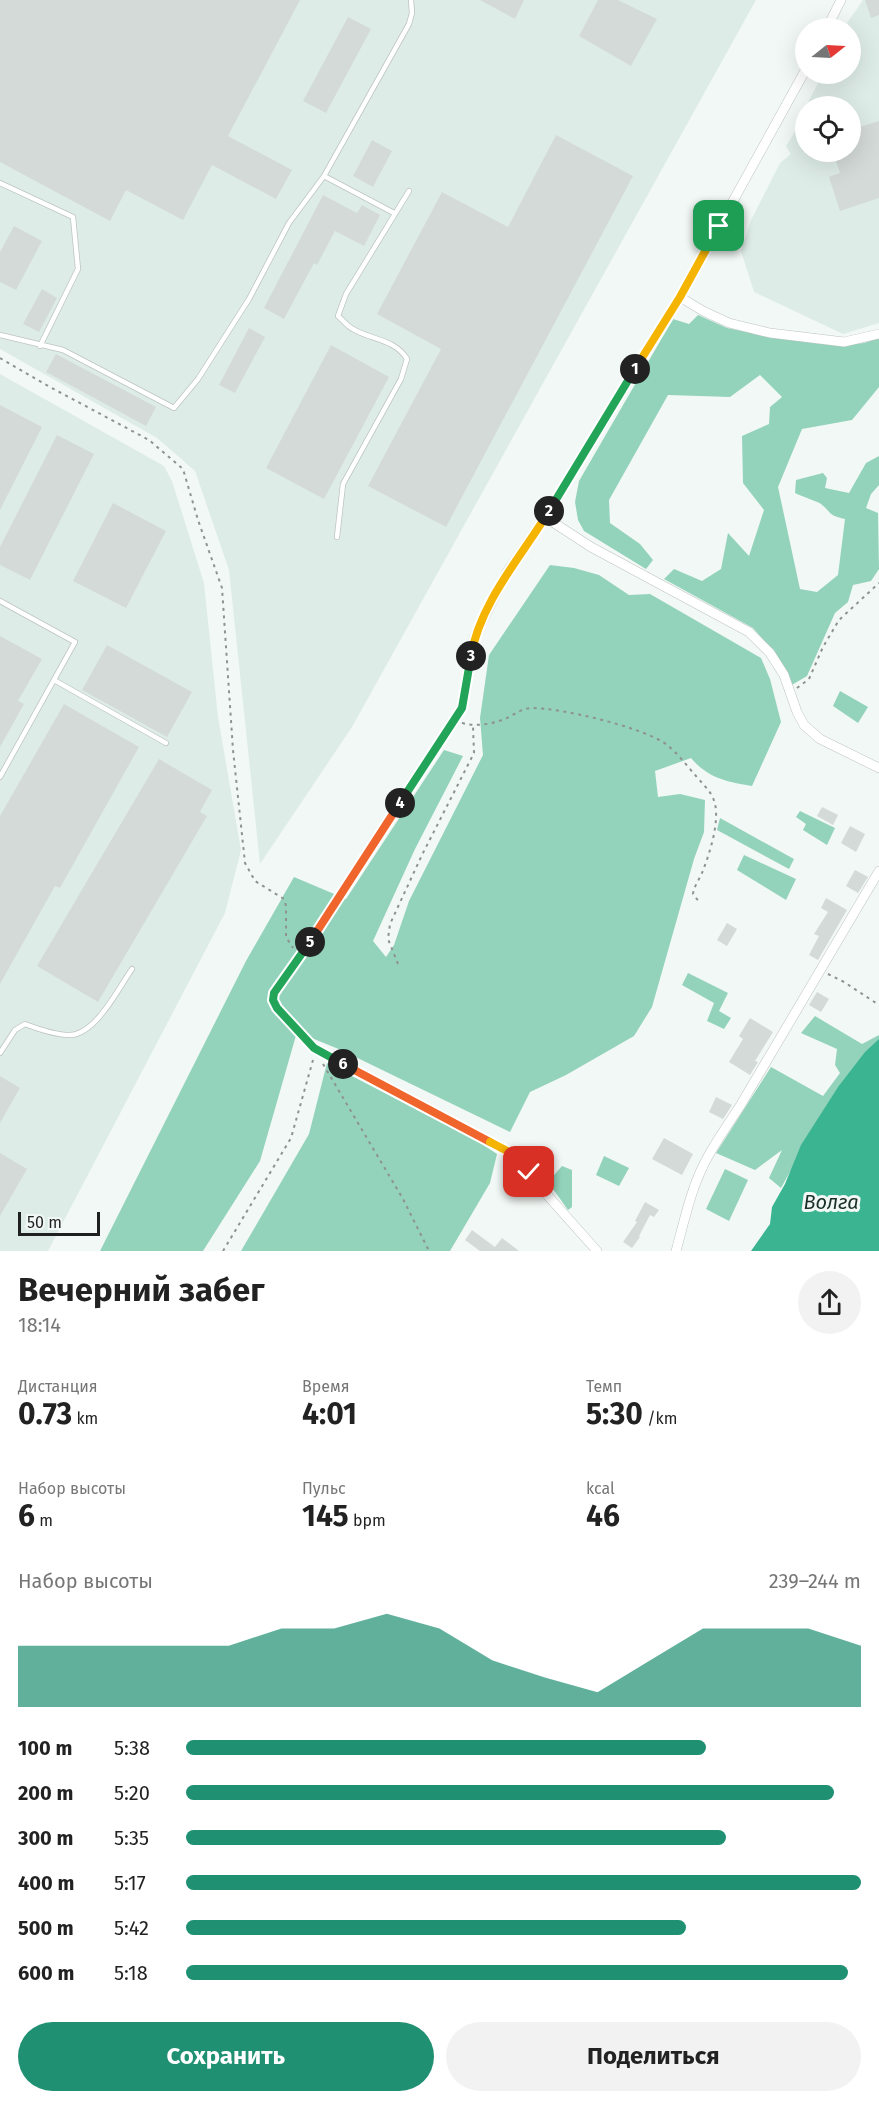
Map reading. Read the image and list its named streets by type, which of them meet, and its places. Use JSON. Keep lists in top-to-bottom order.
{
  "water": ["Волга"],
  "scale_bar": "50 m",
  "north": "right",
  "page": {
    "pins": [
      "1",
      "2",
      "3",
      "4",
      "5",
      "6"
    ],
    "scale": "50 m",
    "heading": ["Вечерний забег", "18:14"],
    "stats": [
      ["Дистанция", "0.73 km"],
      ["Время", "4:01"],
      ["Темп", "5:30 /km"],
      ["Набор высоты", "6 m"],
      ["Пульс", "145 bpm"],
      ["kcal", "46"]
    ],
    "chart": ["Набор высоты", "239–244 m"],
    "list": [
      {
        "name": "100 m",
        "note": "5:38"
      },
      {
        "name": "200 m",
        "note": "5:20"
      },
      {
        "name": "300 m",
        "note": "5:35"
      },
      {
        "name": "400 m",
        "note": "5:17"
      },
      {
        "name": "500 m",
        "note": "5:42"
      },
      {
        "name": "600 m",
        "note": "5:18"
      }
    ],
    "buttons": ["Сохранить", "Поделиться"]
  }
}
